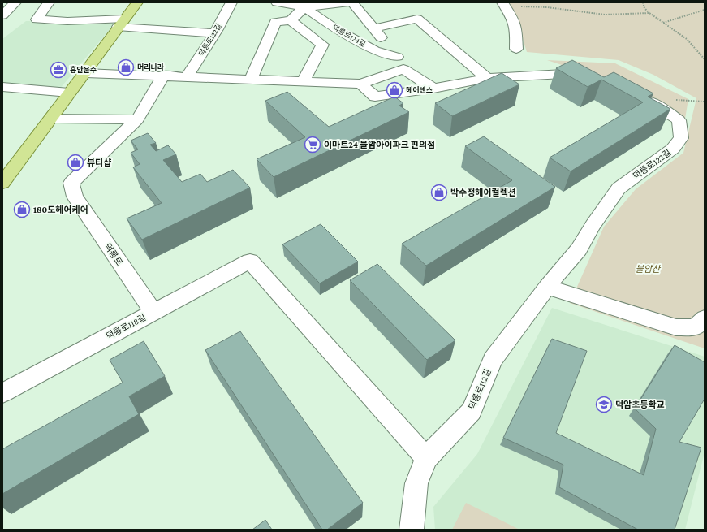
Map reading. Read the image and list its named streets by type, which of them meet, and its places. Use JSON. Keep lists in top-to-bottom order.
{
  "streets": {
    "street": [
      "덕릉로124길",
      "덕릉로122길",
      "덕릉로",
      "덕릉로118길",
      "덕릉로112길"
    ]
  },
  "crossings": [
    ["덕릉로122길", "덕릉로112길"],
    ["덕릉로", "덕릉로118길"],
    ["덕릉로118길", "덕릉로112길"]
  ],
  "parks": ["불암산"],
  "places": {
    "shop": [
      "머리나라",
      "헤어센스",
      "뷰티샵",
      "박수정헤어컬렉션",
      "180도헤어케어"
    ],
    "office": ["흥안운수"],
    "supermarket": ["이마트24 불암아이파크 편의점"],
    "school or university": ["덕암초등학교"]
  }
}
